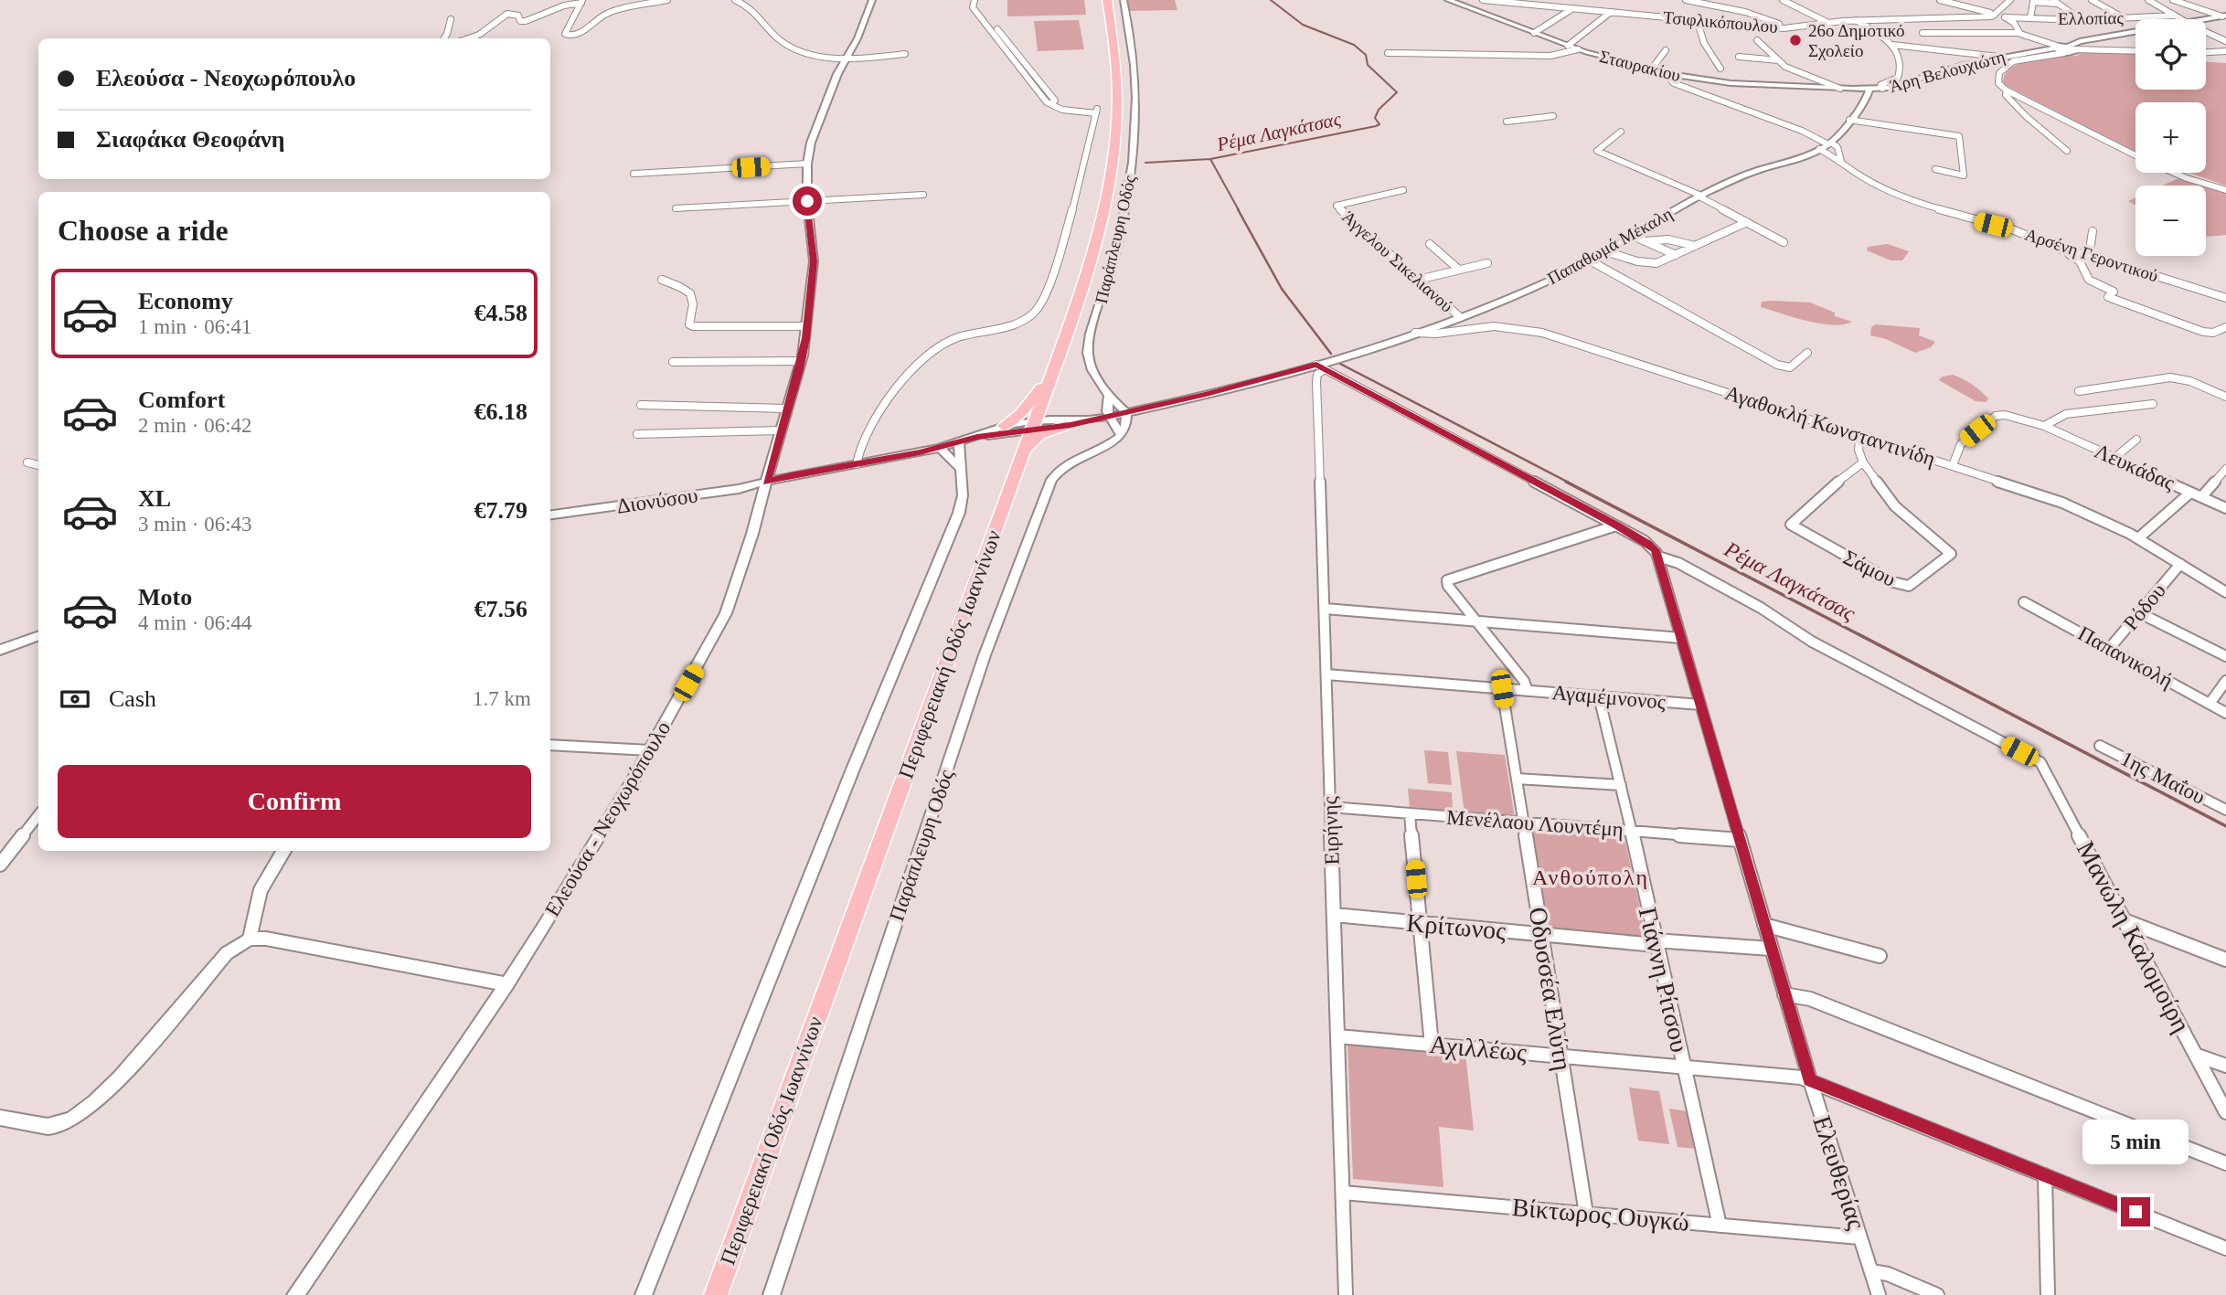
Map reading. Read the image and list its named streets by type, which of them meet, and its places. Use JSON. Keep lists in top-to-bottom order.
{
  "streets": {
    "highway": ["Περιφερειακή Οδός Ιωαννίνων"],
    "street": [
      "Ελλοπίας",
      "Τσιφλικόπουλου",
      "Σταυρακίου",
      "Άρη Βελουχιώτη",
      "Παράπλευρη Οδός",
      "Παπαθωμά Μέκαλη",
      "Αρσένη Γεροντικού",
      "Άγγελου Σικελιανού",
      "Αγαθοκλή Κωνσταντινίδη",
      "Λευκάδας",
      "Διονύσου",
      "Σάμου",
      "Ρόδου",
      "Παπανικολή",
      "Αγαμέμνονoς",
      "1ης Μαΐου",
      "Ελεούσα - Νεοχωρόπουλο",
      "Μενέλαου Λουντέμη",
      "Ειρήνης",
      "Κρίτωνος",
      "Μανώλη Καλομοίρη",
      "Γιάννη Ρίτσου",
      "Οδυσσέα Ελύτη",
      "Αχιλλέως",
      "Ελευθερίας",
      "Βίκτωρος Ουγκώ"
    ]
  },
  "crossings": [
    ["Σταυρακίου", "Άρη Βελουχιώτη"],
    ["Άρη Βελουχιώτη", "Παπαθωμά Μέκαλη"],
    ["Παράπλευρη Οδός", "Παπαθωμά Μέκαλη"],
    ["Παπαθωμά Μέκαλη", "Αρσένη Γεροντικού"],
    ["Παπαθωμά Μέκαλη", "Άγγελου Σικελιανού"],
    ["Παπαθωμά Μέκαλη", "Αγαθοκλή Κωνσταντινίδη"],
    ["Παπαθωμά Μέκαλη", "Ειρήνης"],
    ["Αγαθοκλή Κωνσταντινίδη", "Λευκάδας"],
    ["Αγαθοκλή Κωνσταντινίδη", "Ρόδου"],
    ["Διονύσου", "Ελεούσα - Νεοχωρόπουλο"],
    ["Ρόδου", "Παπανικολή"],
    ["Αγαμέμνονoς", "Ειρήνης"],
    ["Αγαμέμνονoς", "Γιάννη Ρίτσου"],
    ["Αγαμέμνονoς", "Οδυσσέα Ελύτη"],
    ["Αγαμέμνονoς", "Ελευθερίας"],
    ["Μενέλαου Λουντέμη", "Ειρήνης"],
    ["Μενέλαου Λουντέμη", "Γιάννη Ρίτσου"],
    ["Μενέλαου Λουντέμη", "Οδυσσέα Ελύτη"],
    ["Μενέλαου Λουντέμη", "Ελευθερίας"],
    ["Ειρήνης", "Κρίτωνος"],
    ["Ειρήνης", "Αχιλλέως"],
    ["Ειρήνης", "Βίκτωρος Ουγκώ"],
    ["Κρίτωνος", "Γιάννη Ρίτσου"],
    ["Κρίτωνος", "Οδυσσέα Ελύτη"],
    ["Κρίτωνος", "Ελευθερίας"],
    ["Μανώλη Καλομοίρη", "Ελευθερίας"],
    ["Γιάννη Ρίτσου", "Αχιλλέως"],
    ["Γιάννη Ρίτσου", "Βίκτωρος Ουγκώ"],
    ["Οδυσσέα Ελύτη", "Αχιλλέως"],
    ["Οδυσσέα Ελύτη", "Βίκτωρος Ουγκώ"],
    ["Αχιλλέως", "Ελευθερίας"],
    ["Ελευθερίας", "Βίκτωρος Ουγκώ"]
  ],
  "districts": ["Ανθούπολη"],
  "water": ["Ρέμα Λαγκάτσας"],
  "places": ["26ο Δημοτικό Σχολείο"],
  "page": {
    "map_buttons": ["+", "−"],
    "banner": ["Ελεούσα - Νεοχωρόπουλο", "Σιαφάκα Θεοφάνη"],
    "heading": "Choose a ride",
    "list": [
      {
        "name": "Economy",
        "note": "1 min · 06:41",
        "value": "€4.58"
      },
      {
        "name": "Comfort",
        "note": "2 min · 06:42",
        "value": "€6.18"
      },
      {
        "name": "XL",
        "note": "3 min · 06:43",
        "value": "€7.79"
      },
      {
        "name": "Moto",
        "note": "4 min · 06:44",
        "value": "€7.56"
      }
    ],
    "pay": ["Cash", "1.7 km"],
    "buttons": "Confirm",
    "bubble": "5 min"
  }
}
